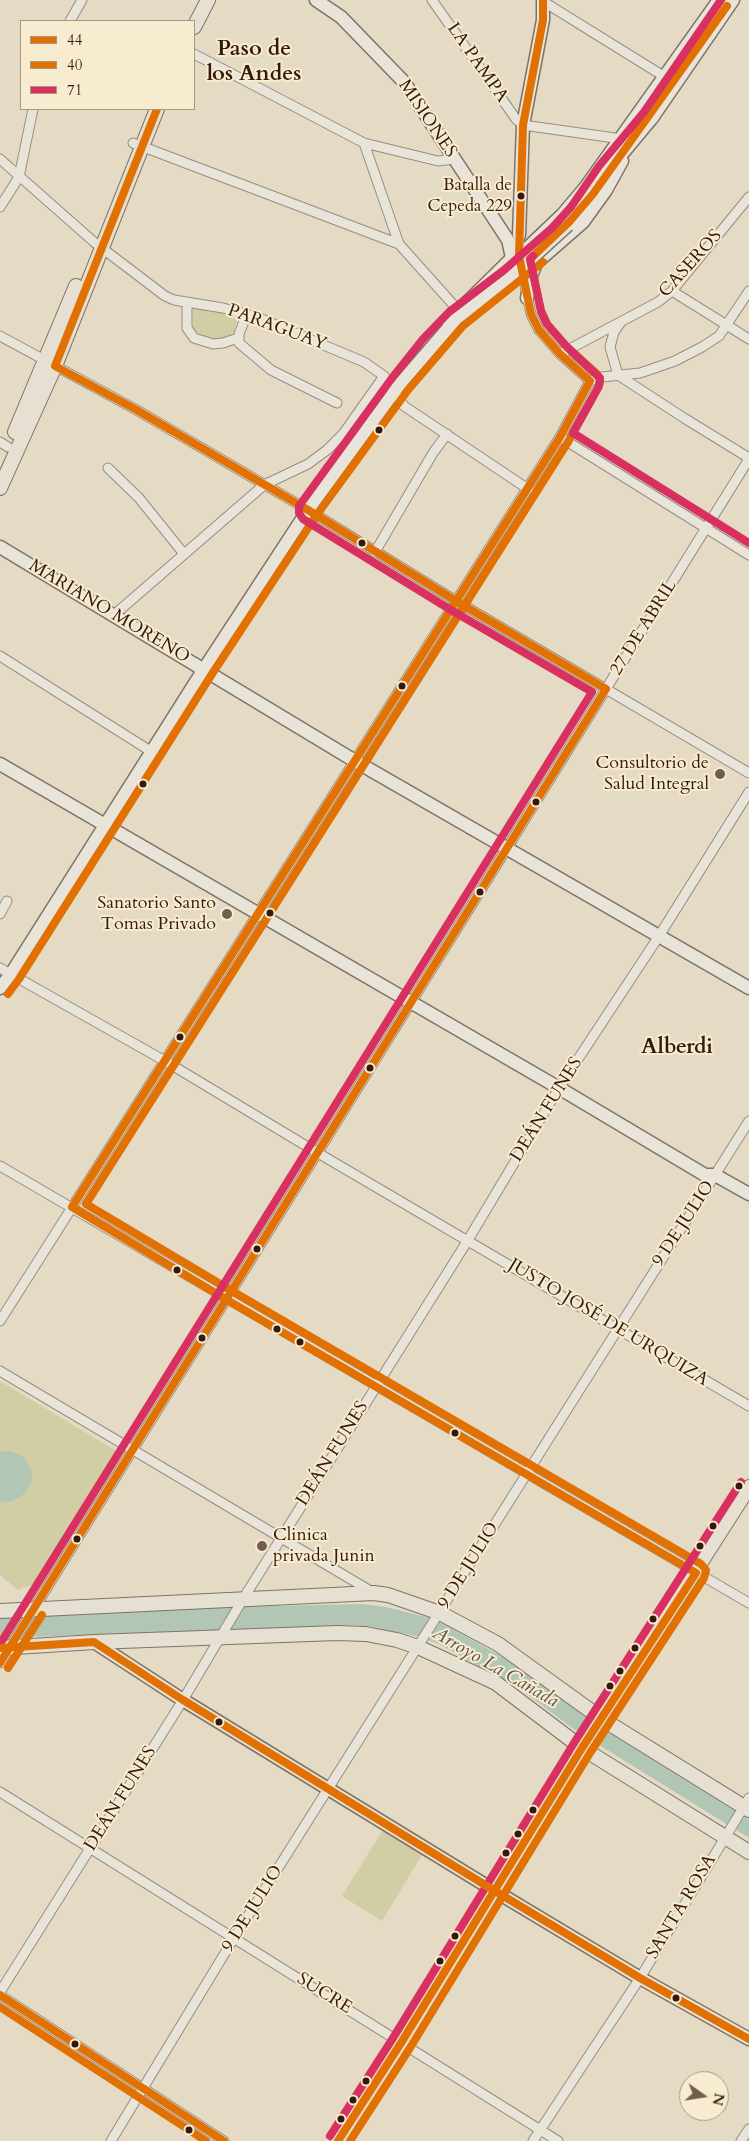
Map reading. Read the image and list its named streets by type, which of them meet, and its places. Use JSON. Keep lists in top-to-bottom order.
{
  "streets": {
    "street": [
      "LA PAMPA",
      "MISIONES",
      "CASEROS",
      "PARAGUAY",
      "MARIANO MORENO",
      "27 DE ABRIL",
      "DEÁN FUNES",
      "9 DE JULIO",
      "JUSTO JOSÉ DE URQUIZA",
      "SANTA ROSA",
      "SUCRE"
    ]
  },
  "crossings": [
    ["MARIANO MORENO", "27 DE ABRIL"],
    ["MARIANO MORENO", "DEÁN FUNES"],
    ["27 DE ABRIL", "JUSTO JOSÉ DE URQUIZA"],
    ["DEÁN FUNES", "JUSTO JOSÉ DE URQUIZA"],
    ["DEÁN FUNES", "SUCRE"],
    ["9 DE JULIO", "JUSTO JOSÉ DE URQUIZA"],
    ["9 DE JULIO", "SUCRE"],
    ["SANTA ROSA", "SUCRE"]
  ],
  "districts": ["Paso de los Andes", "Alberdi"],
  "water": ["Arroyo La Cañada"],
  "places": [
    "Batalla de Cepeda 229",
    "Consultorio de Salud Integral",
    "Sanatorio Santo Tomas Privado",
    "Clinica privada Junin"
  ],
  "lines": ["transit line 44", "transit line 71", "transit line 40"],
  "legend": ["44", "40", "71"],
  "north": "right"
}
